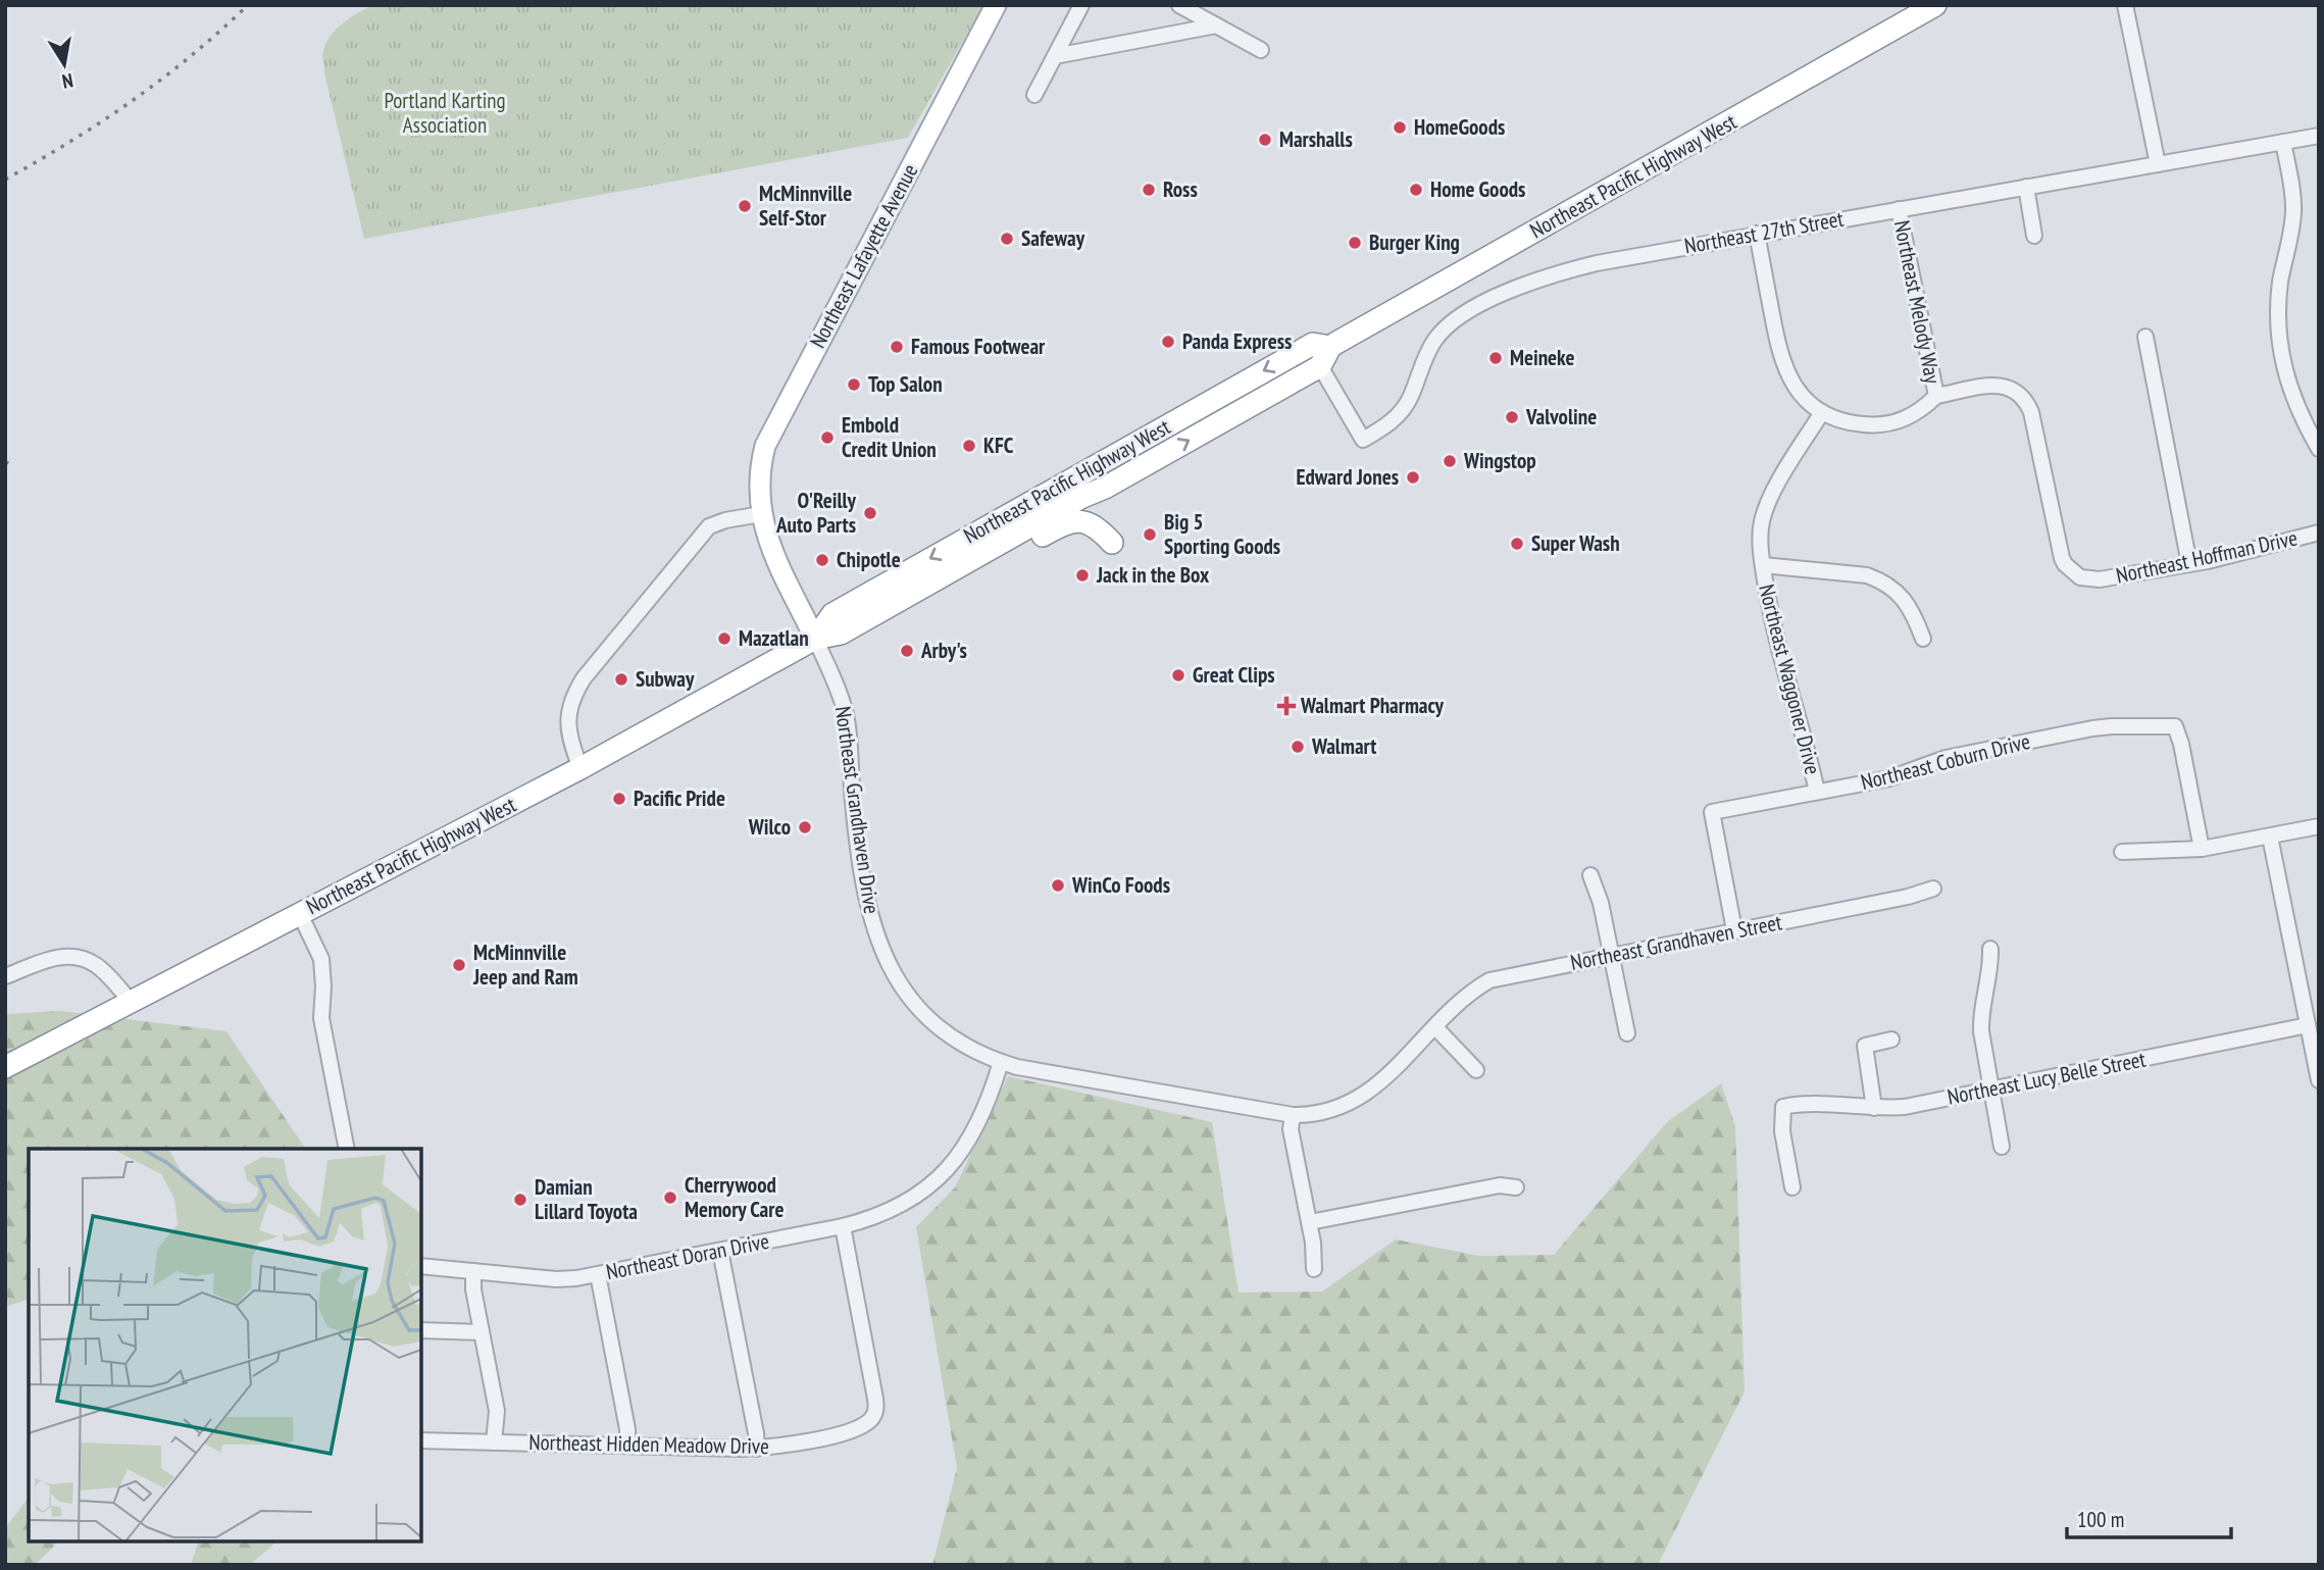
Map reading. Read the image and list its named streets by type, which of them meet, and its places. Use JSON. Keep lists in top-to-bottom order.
{
  "streets": {
    "highway": ["Northeast Pacific Highway West"],
    "main road": ["Northeast Lafayette Avenue"],
    "street": [
      "Northeast 27th Street",
      "Northeast Melody Way",
      "Northeast Hoffman Drive",
      "Northeast Waggoner Drive",
      "Northeast Coburn Drive",
      "Northeast Grandhaven Drive",
      "Northeast Grandhaven Street",
      "Northeast Lucy Belle Street",
      "Northeast Doran Drive",
      "Northeast Hidden Meadow Drive"
    ]
  },
  "crossings": [
    ["Northeast Pacific Highway West", "Northeast 27th Street"],
    ["Northeast Pacific Highway West", "Northeast Lafayette Avenue"],
    ["Northeast Pacific Highway West", "Northeast Grandhaven Drive"],
    ["Northeast 27th Street", "Northeast Melody Way"],
    ["Northeast Lafayette Avenue", "Northeast Grandhaven Drive"],
    ["Northeast Melody Way", "Northeast Hoffman Drive"],
    ["Northeast Waggoner Drive", "Northeast Coburn Drive"],
    ["Northeast Coburn Drive", "Northeast Grandhaven Street"],
    ["Northeast Grandhaven Drive", "Northeast Grandhaven Street"],
    ["Northeast Grandhaven Drive", "Northeast Doran Drive"],
    ["Northeast Doran Drive", "Northeast Hidden Meadow Drive"]
  ],
  "parks": ["Portland Karting Association"],
  "places": {
    "other": [
      "HomeGoods",
      "Marshalls",
      "Ross",
      "Home Goods",
      "McMinnville Self-Stor",
      "Safeway",
      "Burger King",
      "Panda Express",
      "Famous Footwear",
      "Meineke",
      "Top Salon",
      "Valvoline",
      "Embold Credit Union",
      "KFC",
      "Wingstop",
      "Edward Jones",
      "O'Reilly Auto Parts",
      "Big 5 Sporting Goods",
      "Super Wash",
      "Chipotle",
      "Jack in the Box",
      "Mazatlan",
      "Arby's",
      "Great Clips",
      "Subway",
      "Walmart",
      "Pacific Pride",
      "Wilco",
      "WinCo Foods",
      "McMinnville Jeep and Ram",
      "Cherrywood Memory Care",
      "Damian Lillard Toyota"
    ],
    "health": ["Walmart Pharmacy"]
  },
  "scale_bar": "100 m",
  "north": "bottom"
}
